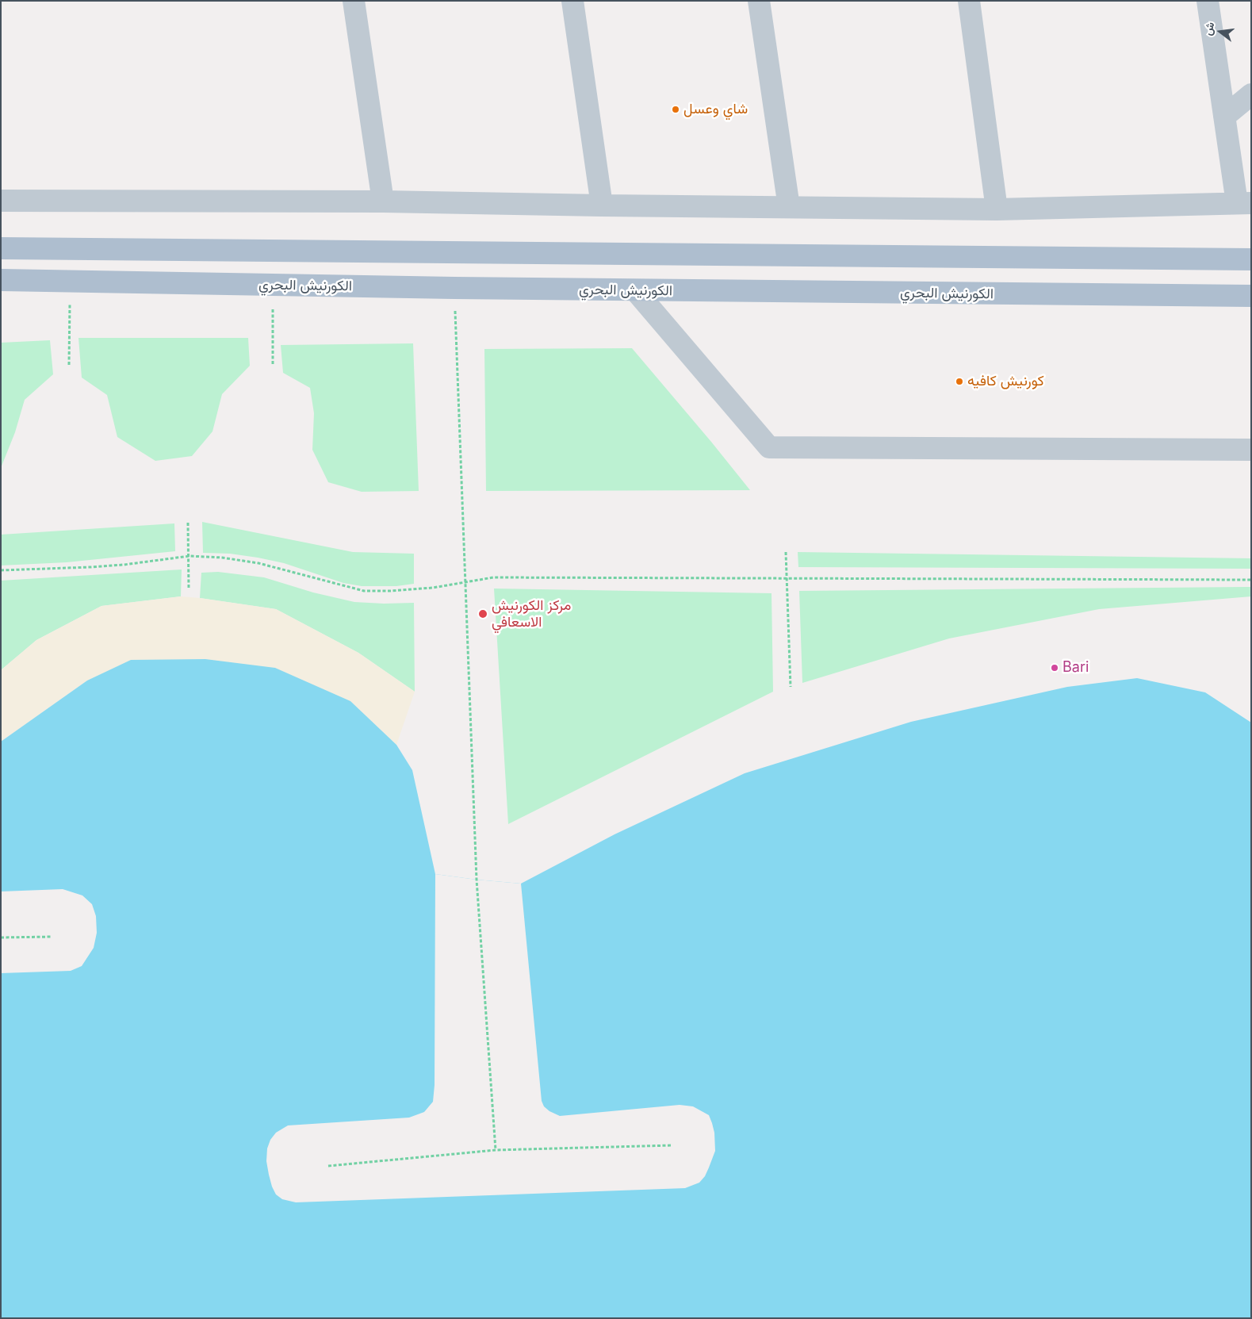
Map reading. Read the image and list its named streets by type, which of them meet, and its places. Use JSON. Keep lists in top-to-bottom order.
{
  "streets": {
    "main road": ["الكورنيش البحري"]
  },
  "places": [
    "شاي وعسل",
    "كورنيش كافيه",
    "مركز الكورنيش الاسعافي",
    "Bari"
  ],
  "north": "left"
}
